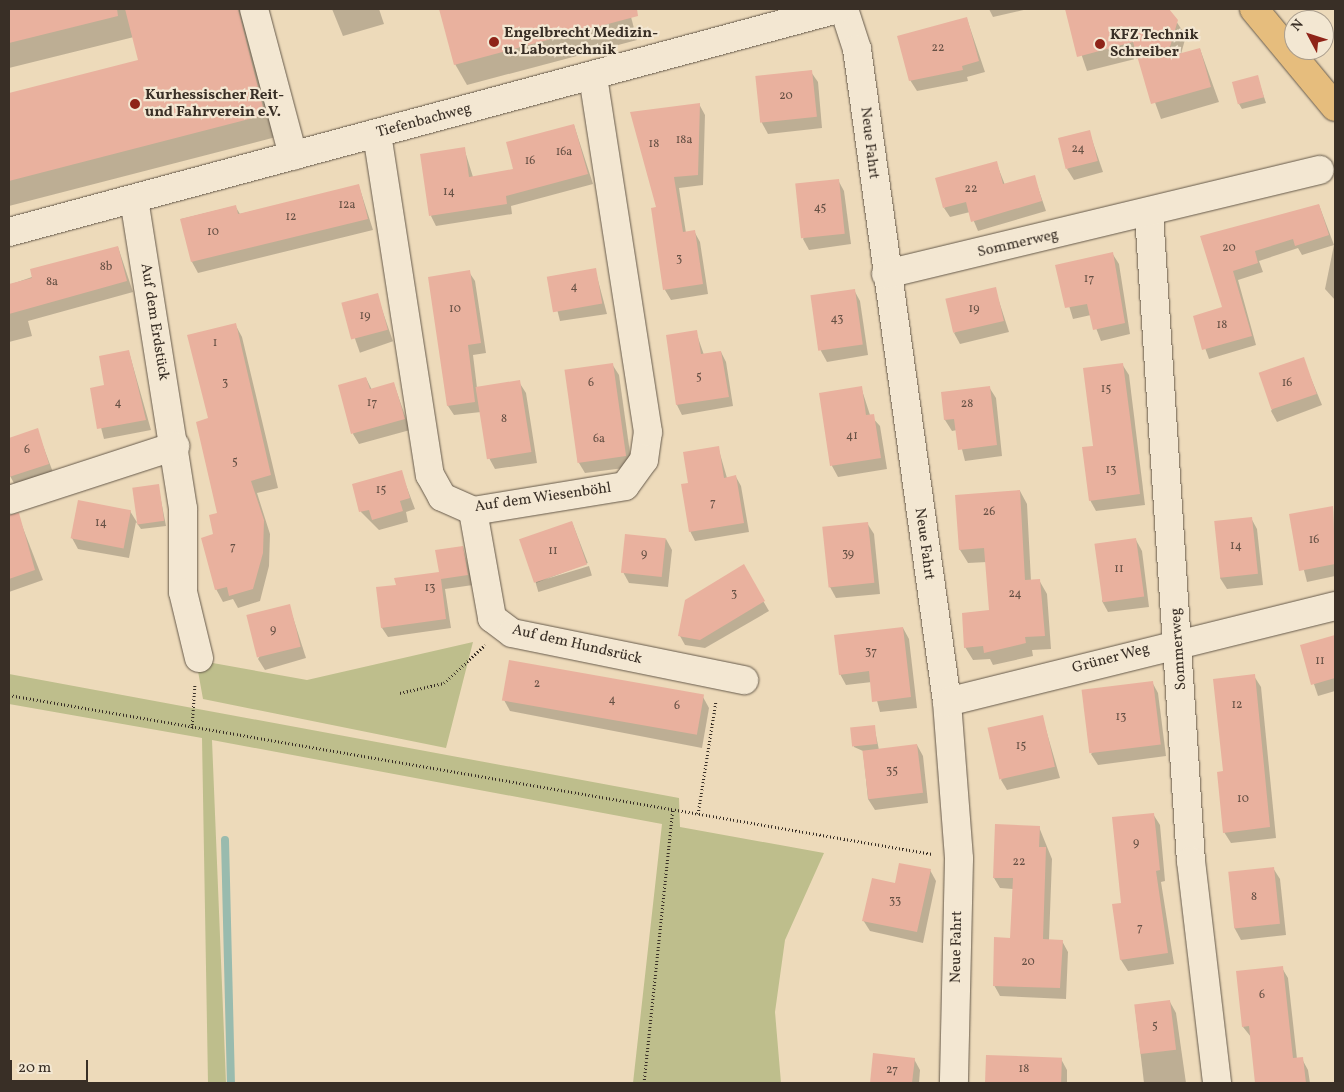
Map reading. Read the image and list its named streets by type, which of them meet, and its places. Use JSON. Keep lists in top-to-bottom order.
{
  "streets": {
    "street": [
      "Tiefenbachweg",
      "Neue Fahrt",
      "Sommerweg",
      "Auf dem Erdstück",
      "Auf dem Wiesenböhl",
      "Auf dem Hundsrück",
      "Grüner Weg"
    ]
  },
  "crossings": [
    ["Tiefenbachweg", "Auf dem Erdstück"],
    ["Tiefenbachweg", "Auf dem Wiesenböhl"],
    ["Neue Fahrt", "Sommerweg"],
    ["Neue Fahrt", "Grüner Weg"],
    ["Sommerweg", "Grüner Weg"],
    ["Auf dem Wiesenböhl", "Auf dem Hundsrück"]
  ],
  "places": ["Engelbrecht Medizin- u. Labortechnik", "KFZ Technik Schreiber", "Kurhessischer Reit- und Fahrverein e.V."],
  "house_numbers": [
    "22",
    "20",
    "18a",
    "18",
    "24",
    "16a",
    "16",
    "22",
    "14",
    "12a",
    "45",
    "12",
    "10",
    "20",
    "3",
    "8b",
    "17",
    "8a",
    "4",
    "10",
    "19",
    "19",
    "43",
    "18",
    "1",
    "5",
    "3",
    "6",
    "16",
    "15",
    "4",
    "17",
    "28",
    "8",
    "41",
    "6a",
    "6",
    "5",
    "13",
    "15",
    "7",
    "26",
    "14",
    "16",
    "14",
    "7",
    "11",
    "9",
    "39",
    "11",
    "13",
    "3",
    "24",
    "9",
    "37",
    "11",
    "2",
    "4",
    "12",
    "6",
    "13",
    "15",
    "35",
    "10",
    "9",
    "22",
    "8",
    "33",
    "7",
    "20",
    "6",
    "5",
    "18",
    "27"
  ],
  "scale_bar": "20 m",
  "north": "top left"
}
